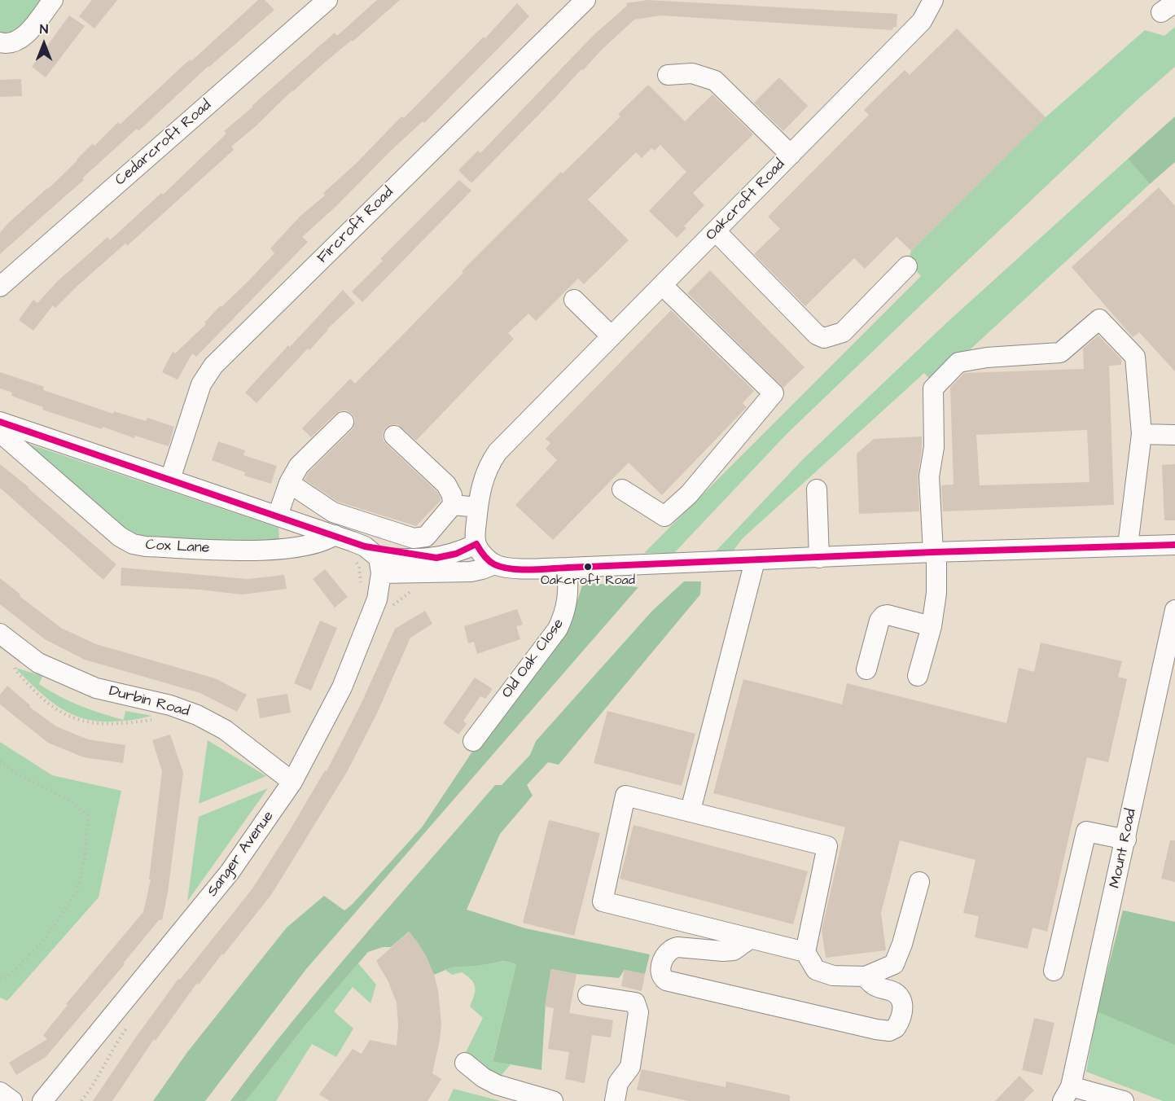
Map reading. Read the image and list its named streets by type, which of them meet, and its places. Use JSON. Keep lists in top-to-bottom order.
{
  "streets": {
    "street": [
      "Cedarcroft Road",
      "Oakcroft Road",
      "Fircroft Road",
      "Cox Lane",
      "Old Oak Close",
      "Durbin Road",
      "Mount Road",
      "Sanger Avenue"
    ]
  },
  "crossings": [
    ["Durbin Road", "Sanger Avenue"]
  ],
  "places": ["Oakcroft Road"],
  "north": "top"
}
